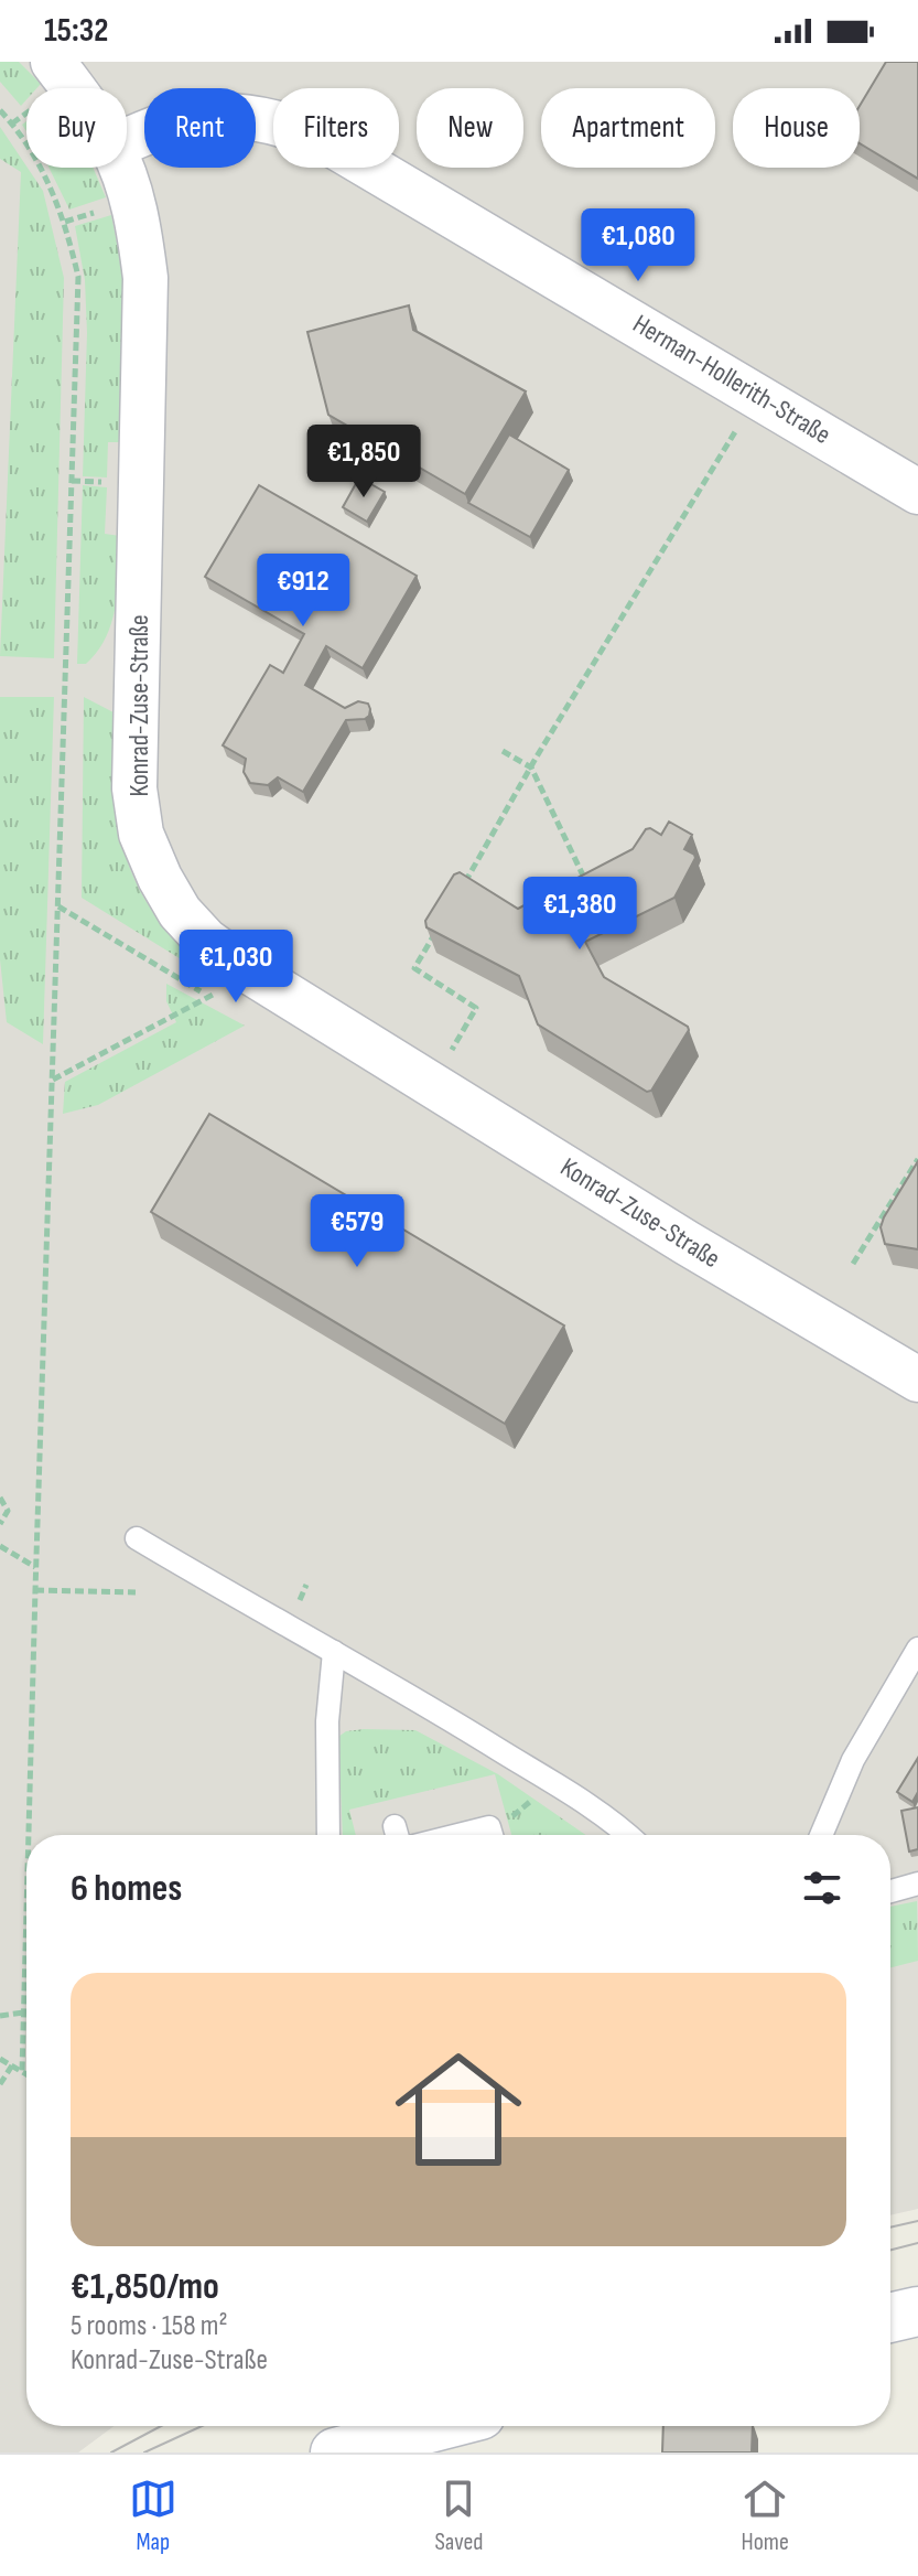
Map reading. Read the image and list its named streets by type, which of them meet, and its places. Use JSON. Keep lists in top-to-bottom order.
{
  "streets": {
    "street": ["Herman-Hollerith-Straße", "Konrad-Zuse-Straße"]
  },
  "page": {
    "status": "15:32",
    "chip": [
      "Buy",
      "Rent",
      "Filters",
      "New",
      "Apartment",
      "House"
    ],
    "price": [
      "€1,080",
      "€1,850",
      "€912",
      "€1,380",
      "€1,030",
      "€579"
    ],
    "heading": "6 homes",
    "list": [
      {
        "name": "€1,850/mo",
        "note": "5 rooms · 158 m² · Konrad-Zuse-Straße"
      }
    ],
    "tabs": ["Map", "Saved", "Home"]
  }
}
